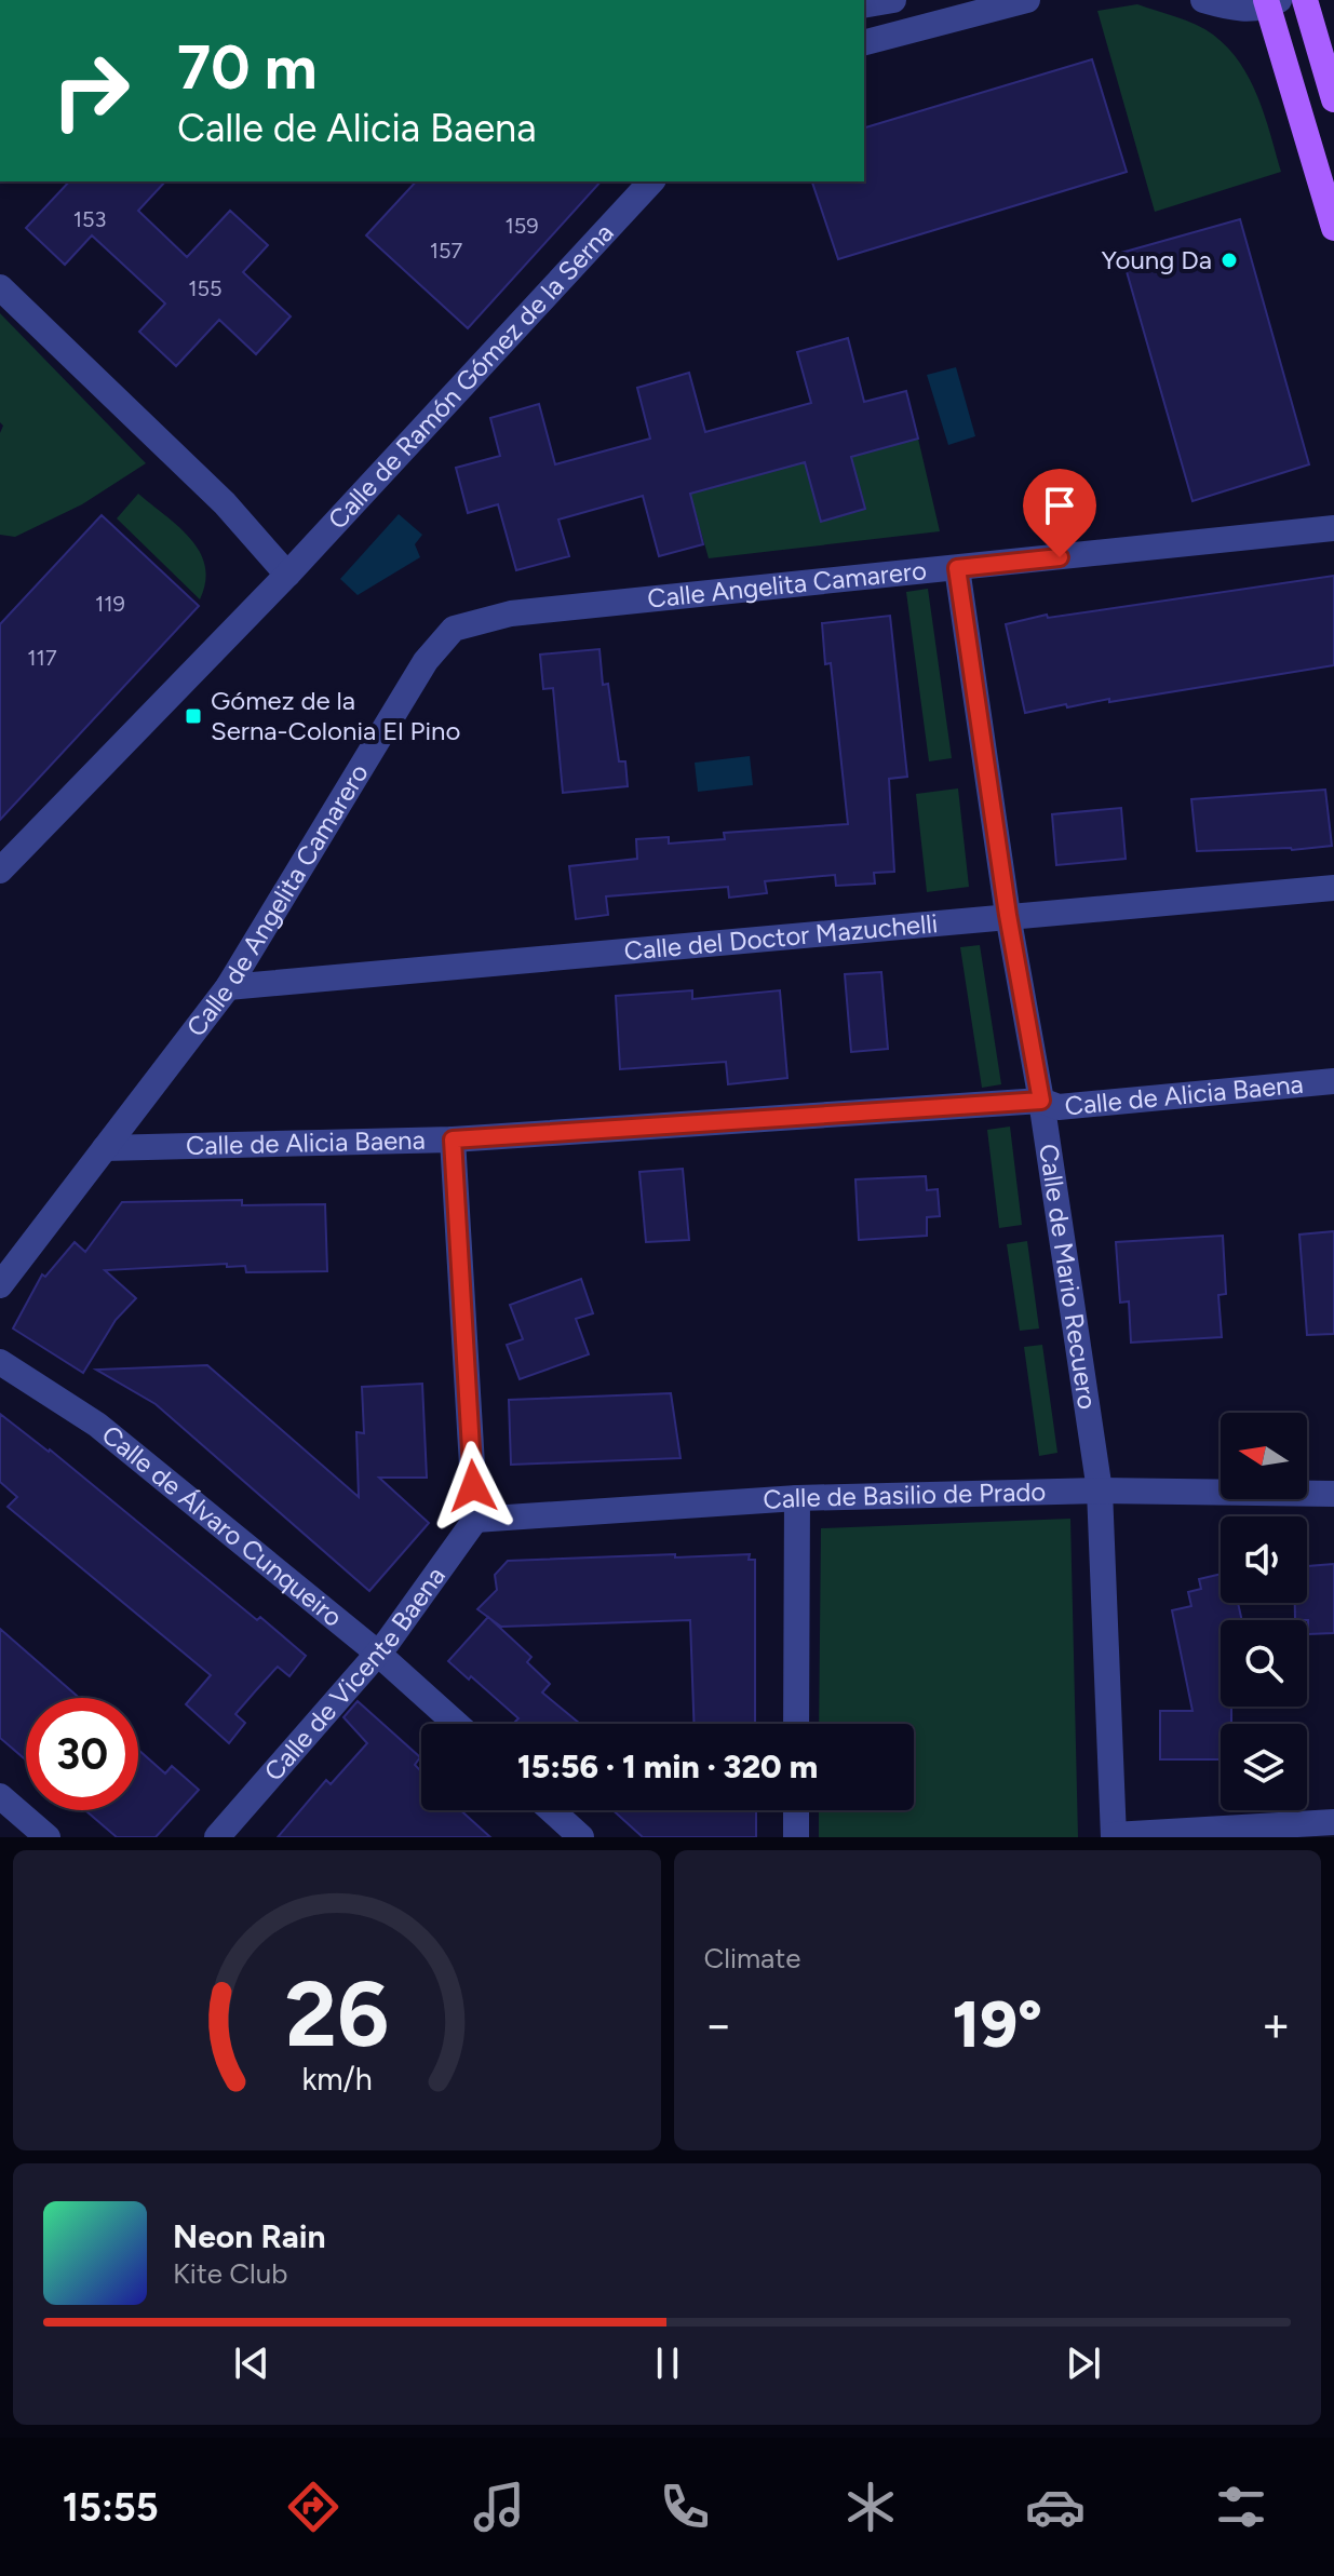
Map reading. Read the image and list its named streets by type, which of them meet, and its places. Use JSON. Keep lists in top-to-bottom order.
{
  "streets": {
    "street": [
      "Calle de Ramón Gómez de la Serna",
      "Calle Angelita Camarero",
      "Calle de Angelita Camarero",
      "Calle del Doctor Mazuchelli",
      "Calle de Alicia Baena",
      "Calle de Mario Recuero",
      "Calle de Basilio de Prado",
      "Calle de Álvaro Cunqueiro",
      "Calle de Vicente Baena"
    ]
  },
  "crossings": [
    ["Calle Angelita Camarero", "Calle de Angelita Camarero"],
    ["Calle Angelita Camarero", "Calle de Mario Recuero"],
    ["Calle de Angelita Camarero", "Calle del Doctor Mazuchelli"],
    ["Calle de Angelita Camarero", "Calle de Alicia Baena"],
    ["Calle del Doctor Mazuchelli", "Calle de Mario Recuero"],
    ["Calle de Alicia Baena", "Calle de Mario Recuero"],
    ["Calle de Mario Recuero", "Calle de Basilio de Prado"],
    ["Calle de Basilio de Prado", "Calle de Vicente Baena"],
    ["Calle de Álvaro Cunqueiro", "Calle de Vicente Baena"]
  ],
  "places": {
    "other": ["Young Da"],
    "transit": ["Gómez de la Serna-Colonia El Pino"]
  },
  "house_numbers": [
    "153",
    "159",
    "157",
    "155",
    "119",
    "117"
  ],
  "north": "left",
  "page": {
    "turn": ["70 m", "Calle de Alicia Baena"],
    "limit": "30",
    "trip": "15:56 · 1 min · 320 m",
    "tile": "Climate",
    "heat": ["−", "19°", "+"],
    "song": ["Neon Rain", "Kite Club"],
    "tabs": "15:55",
    "gauge": ["26", "km/h"]
  }
}
